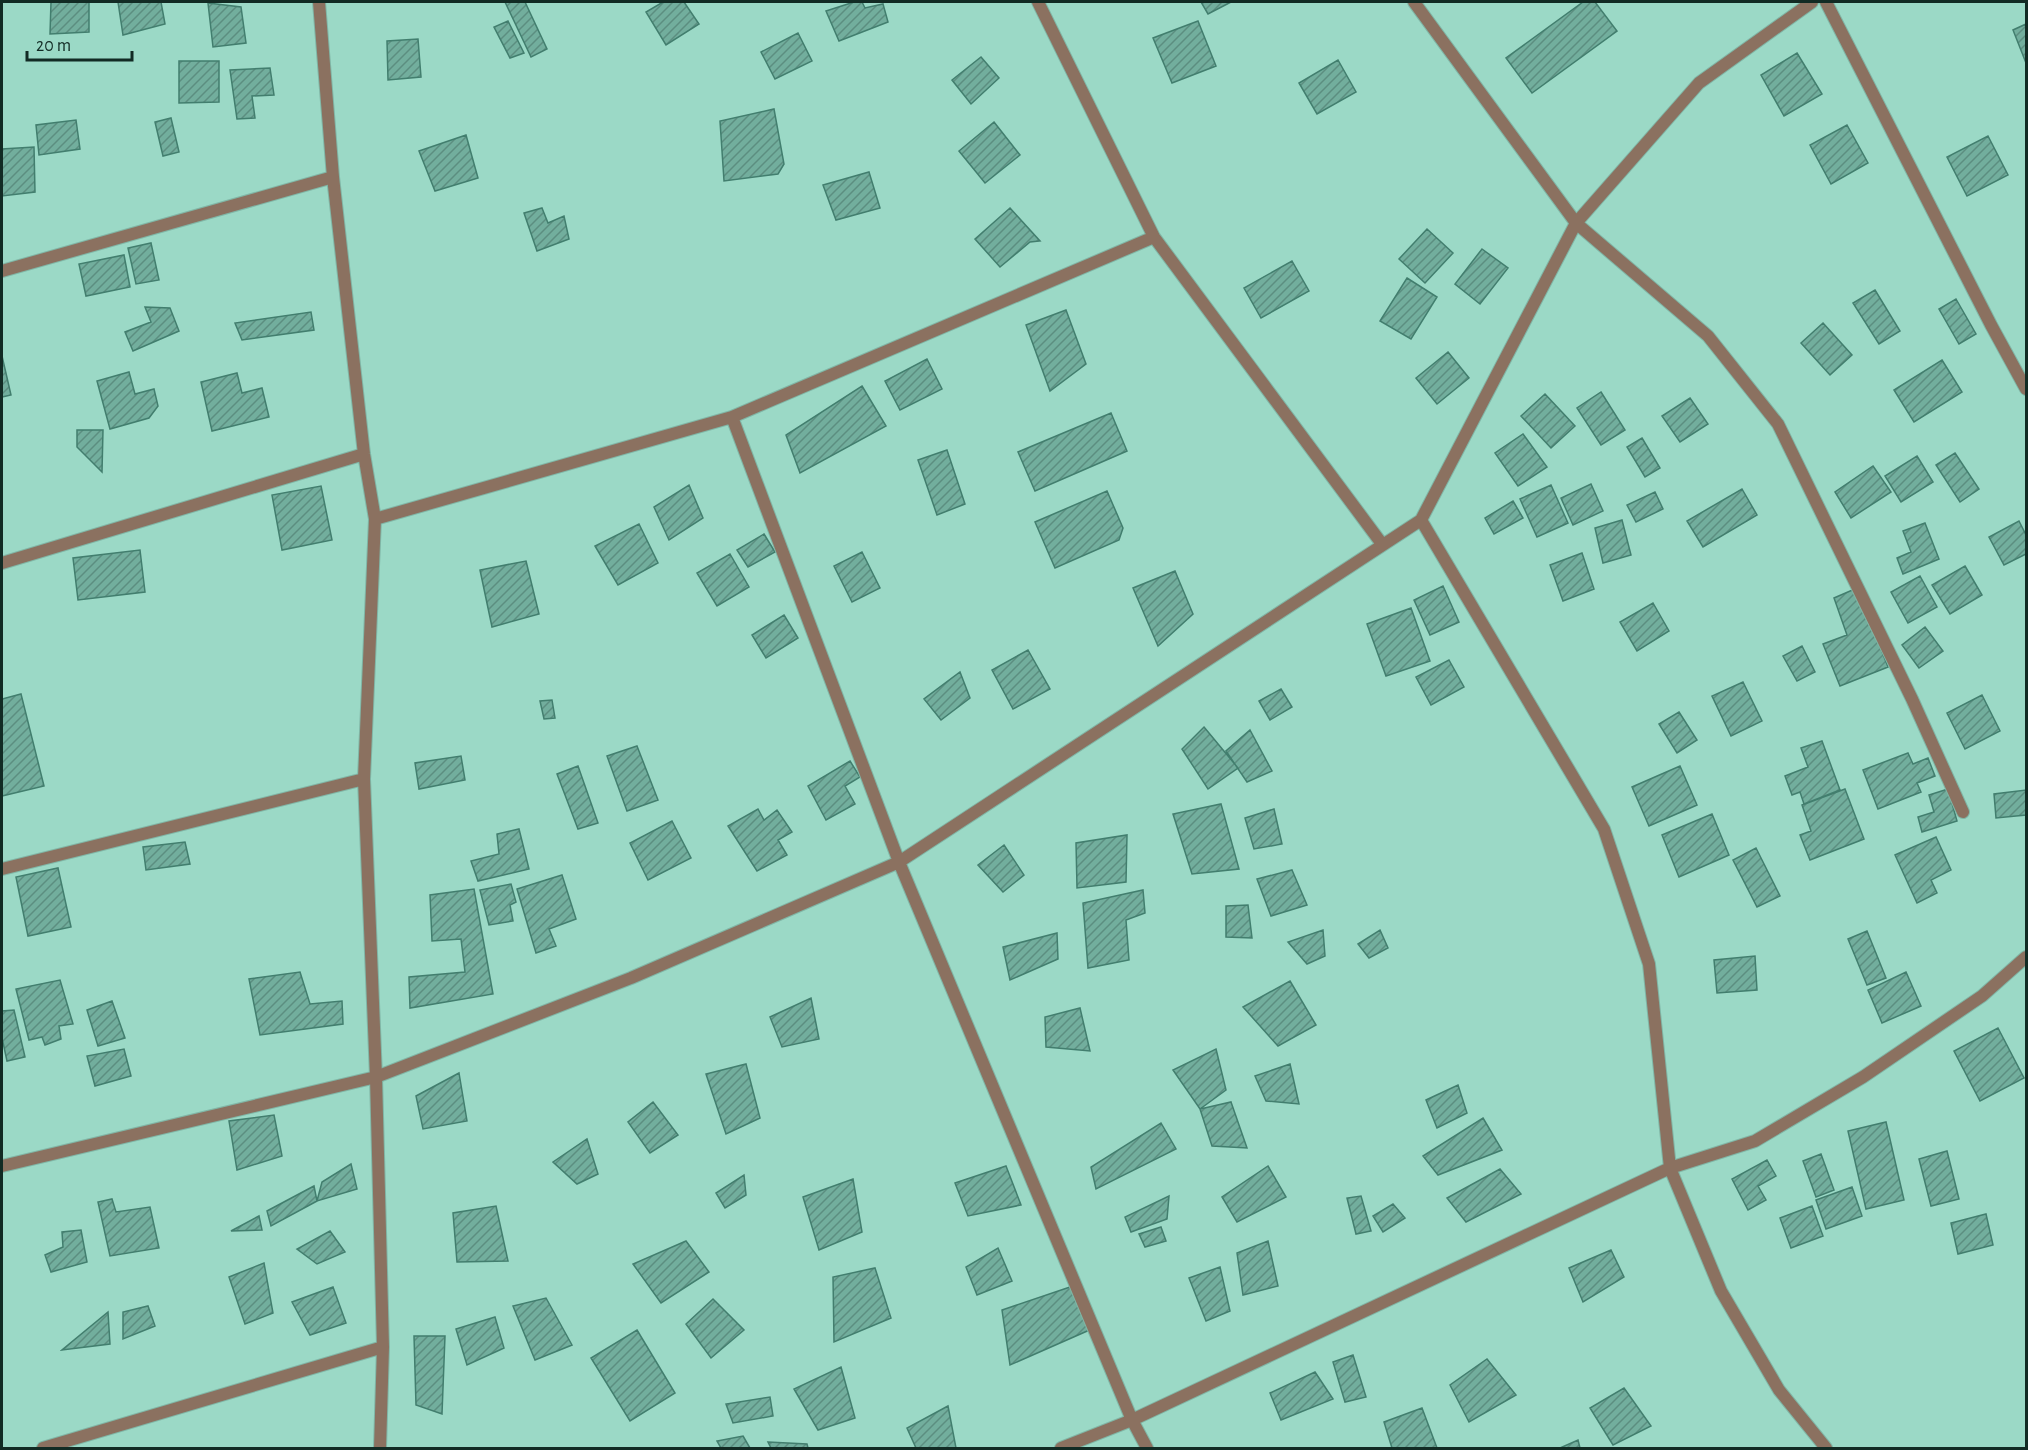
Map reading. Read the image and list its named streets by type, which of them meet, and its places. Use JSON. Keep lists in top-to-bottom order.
{
  "scale_bar": "20 m"
}
